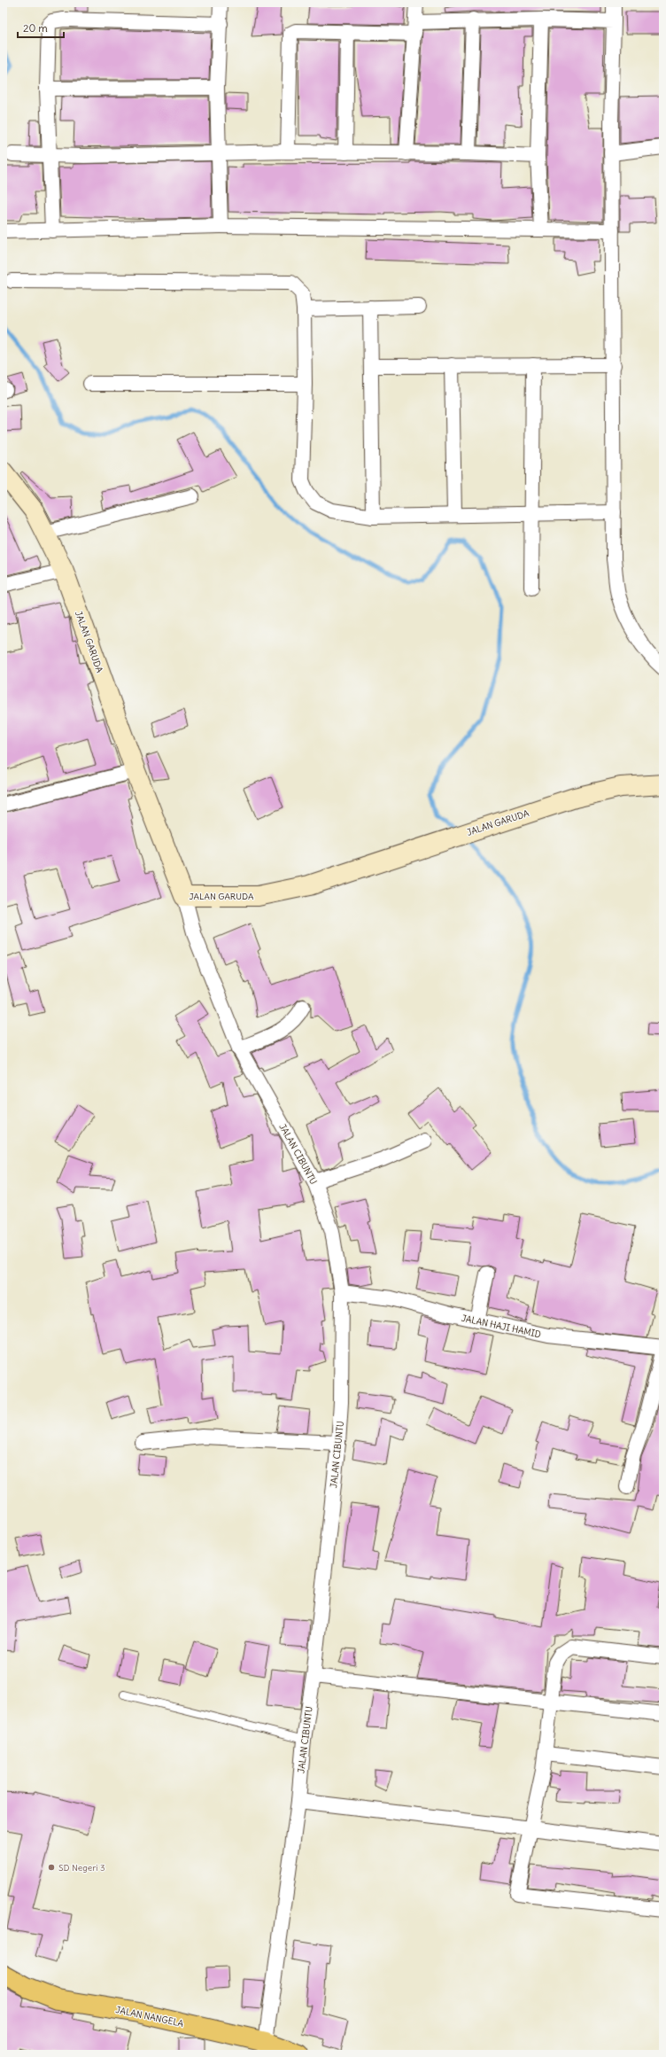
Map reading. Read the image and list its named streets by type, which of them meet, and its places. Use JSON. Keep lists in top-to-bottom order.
{
  "streets": {
    "main road": ["JALAN NANGELA"],
    "street": ["JALAN GARUDA", "JALAN CIBUNTU", "JALAN HAJI HAMID"]
  },
  "crossings": [
    ["JALAN GARUDA", "JALAN CIBUNTU"],
    ["JALAN CIBUNTU", "JALAN HAJI HAMID"],
    ["JALAN CIBUNTU", "JALAN NANGELA"]
  ],
  "places": ["SD Negeri 3"],
  "scale_bar": "20 m"
}
